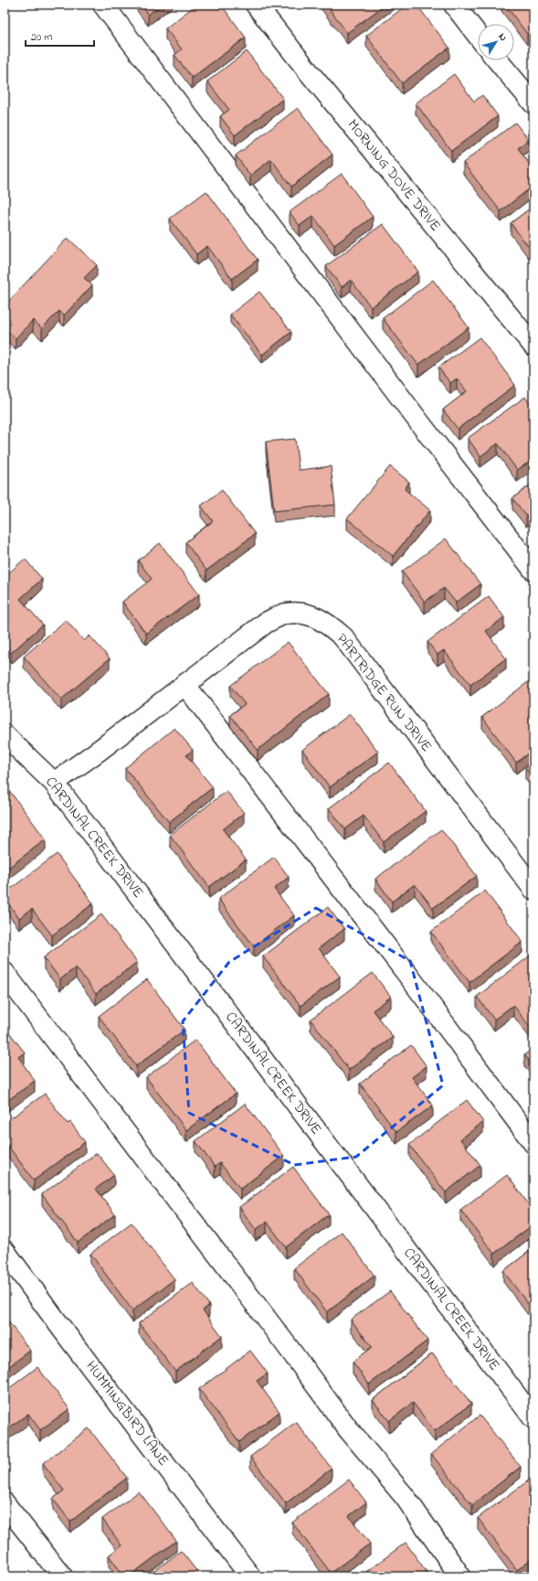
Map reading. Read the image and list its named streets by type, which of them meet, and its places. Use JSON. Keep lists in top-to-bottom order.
{
  "streets": {
    "street": [
      "MORNING DOVE DRIVE",
      "PARTRIDGE RUN DRIVE",
      "CARDINAL CREEK DRIVE",
      "HUMMINGBIRD LANE"
    ]
  },
  "crossings": [
    ["PARTRIDGE RUN DRIVE", "CARDINAL CREEK DRIVE"]
  ],
  "scale_bar": "20 m",
  "north": "top right"
}
